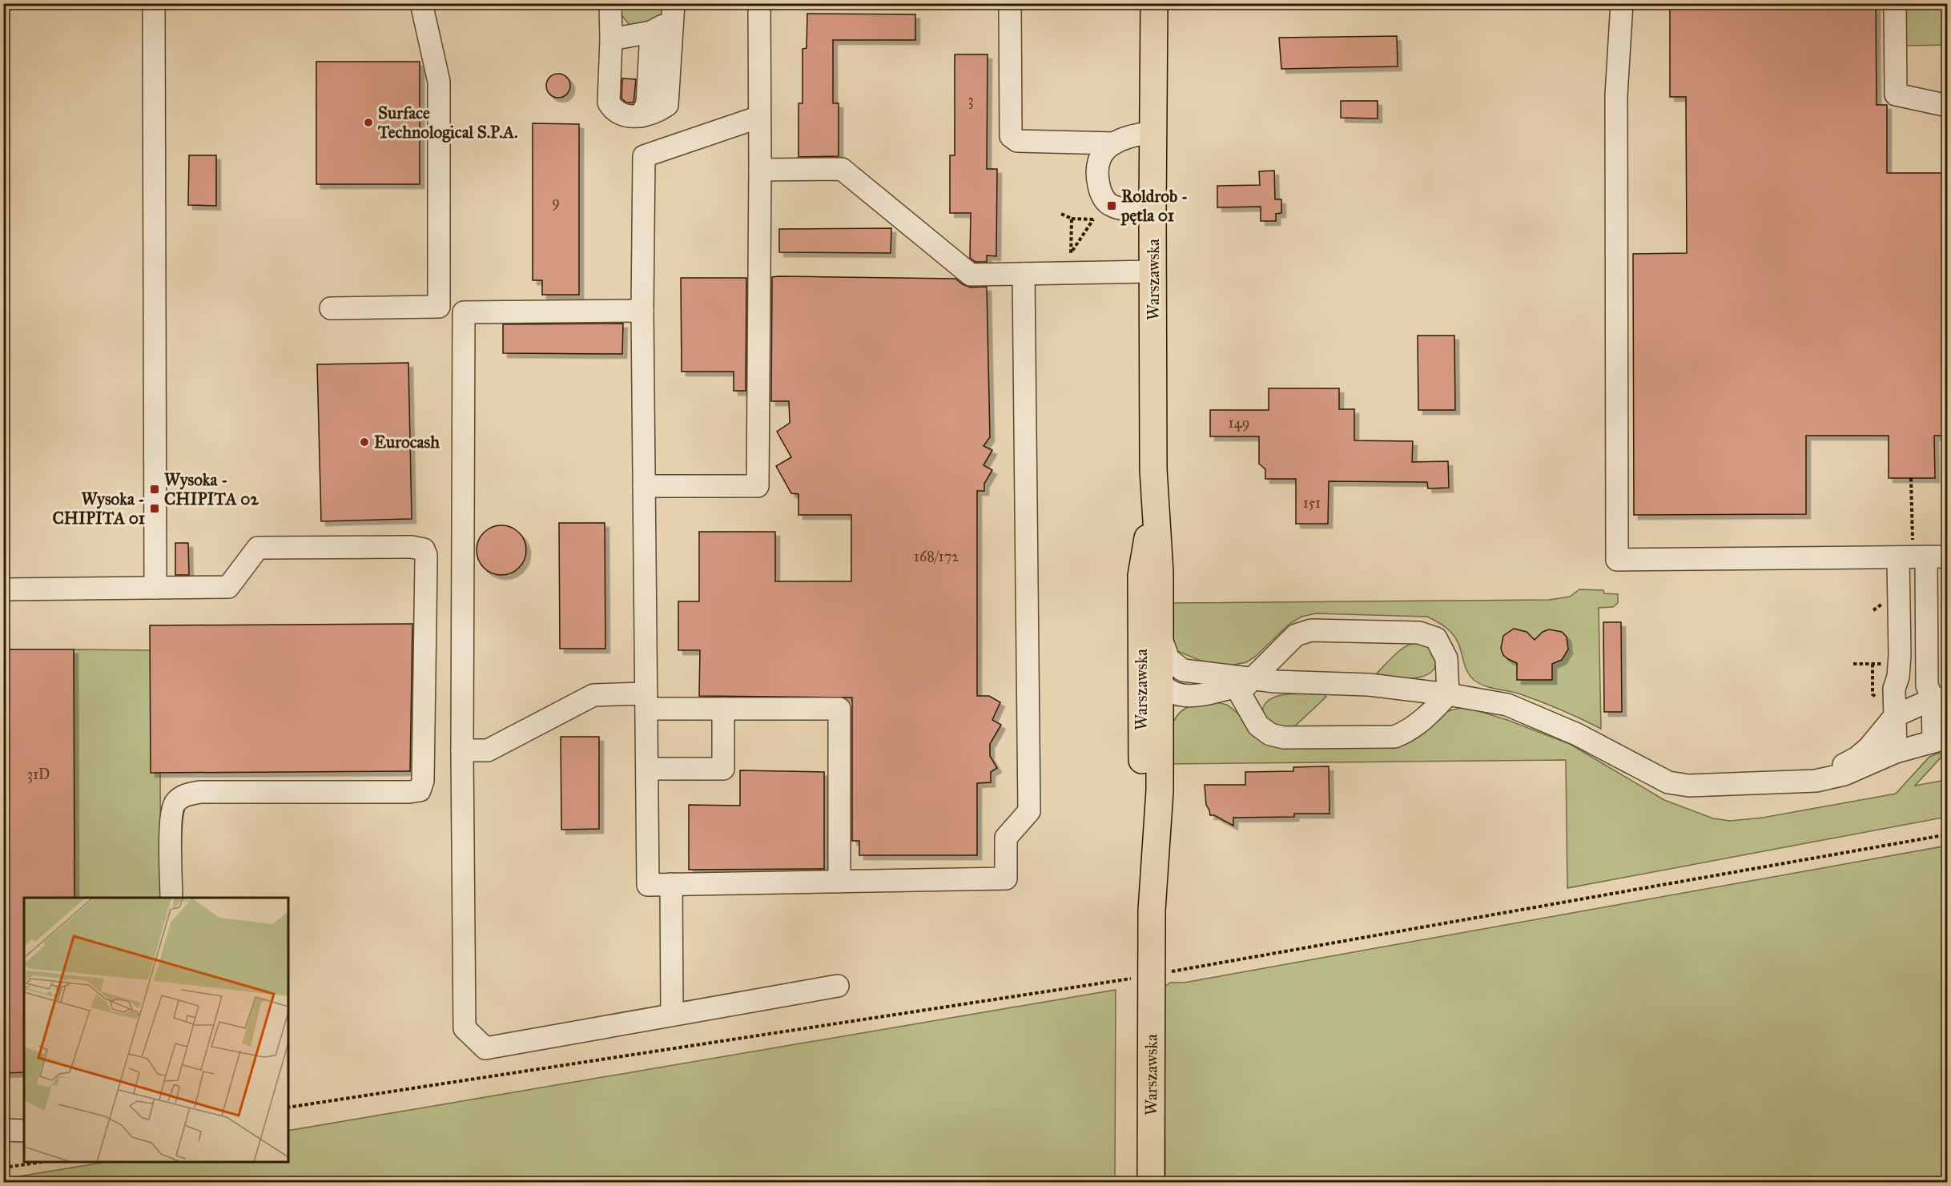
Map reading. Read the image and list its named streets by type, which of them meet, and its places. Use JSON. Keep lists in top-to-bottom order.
{
  "streets": {
    "main road": ["Warszawska"]
  },
  "places": {
    "other": ["Surface Technological S.P.A.", "Eurocash"],
    "transit": ["Roldrob - pętla 01", "Wysoka - CHIPITA 02", "Wysoka - CHIPITA 01"]
  },
  "house_numbers": [
    "3",
    "9",
    "149",
    "151",
    "168/172",
    "31D"
  ]
}
